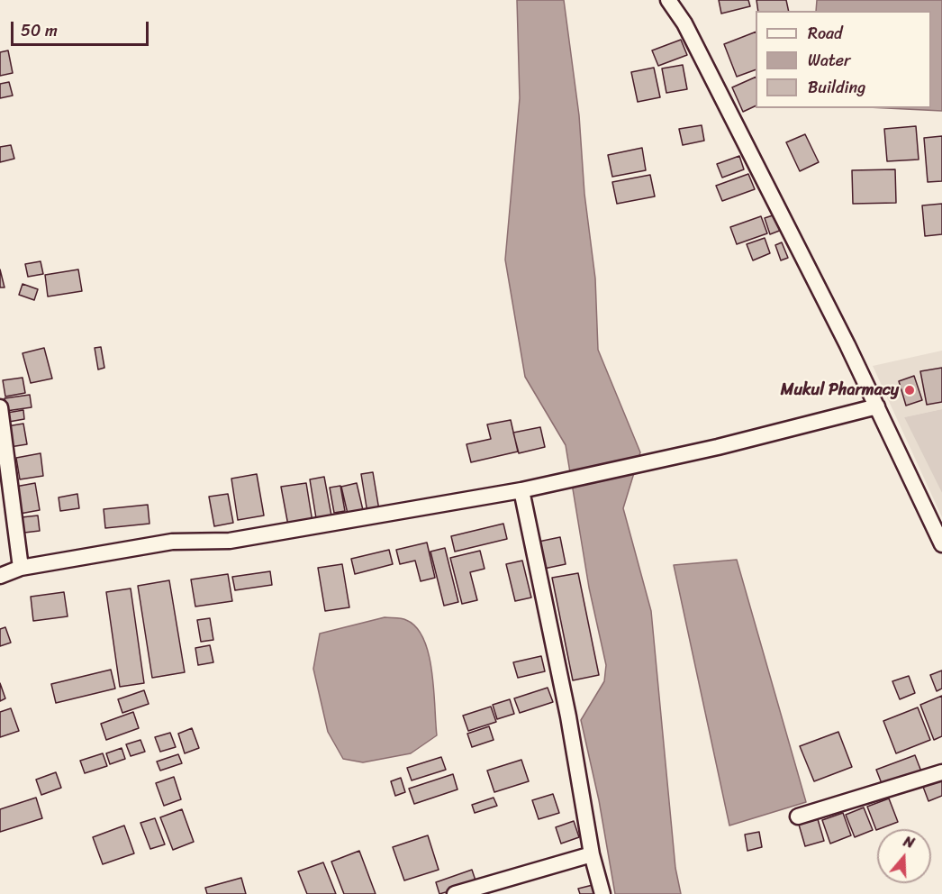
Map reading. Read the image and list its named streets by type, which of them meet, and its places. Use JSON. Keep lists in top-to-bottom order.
{
  "places": ["Mukul Pharmacy"],
  "legend": ["Road", "Water", "Building"],
  "scale_bar": "50 m",
  "north": "top"
}
